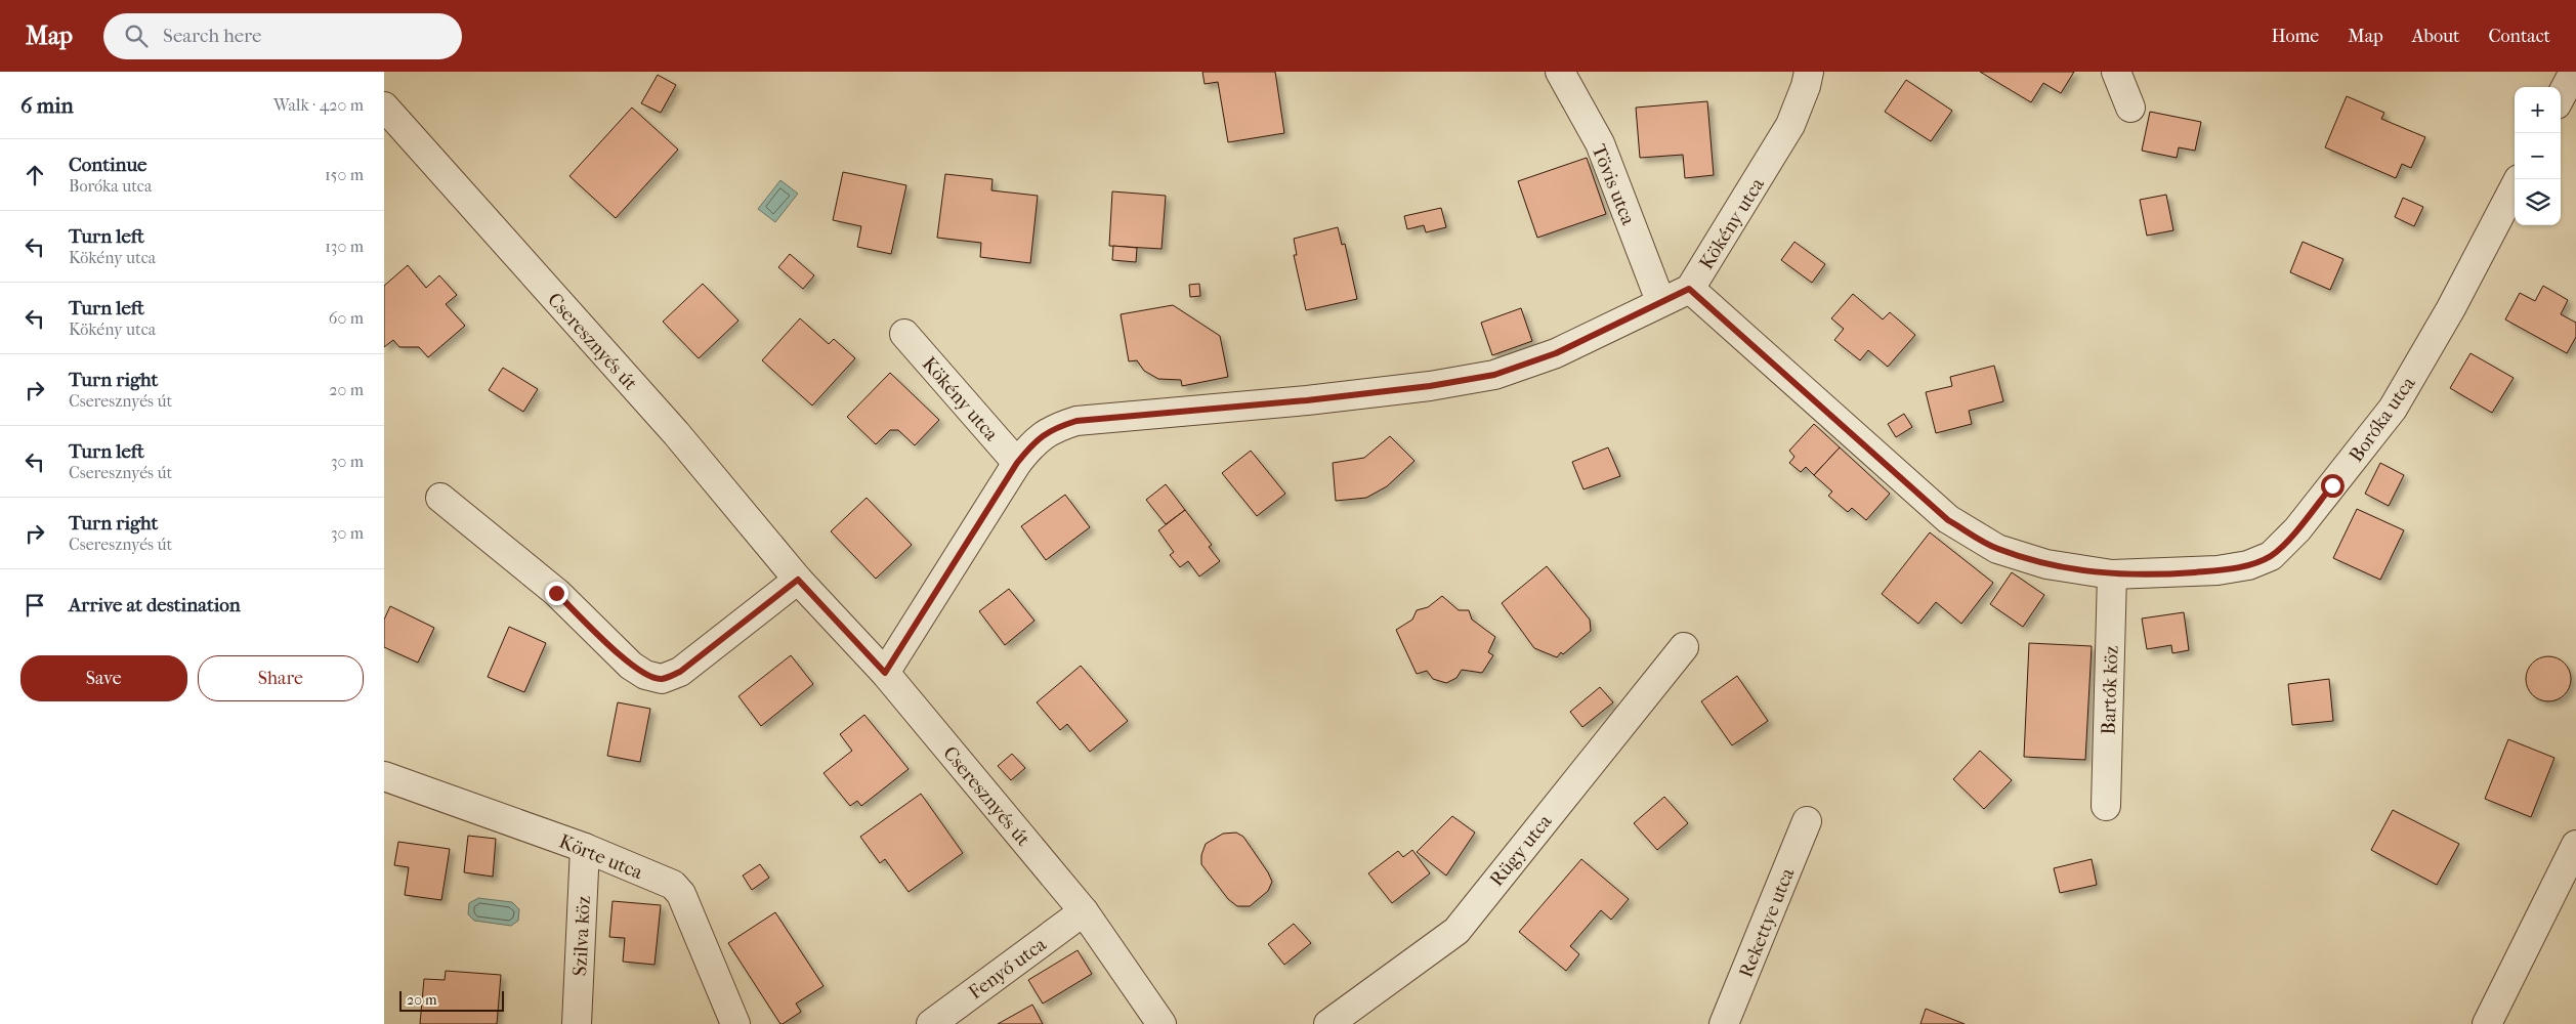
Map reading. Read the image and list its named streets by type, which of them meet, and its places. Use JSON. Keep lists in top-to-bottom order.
{
  "streets": {
    "street": [
      "Tövis utca",
      "Kökény utca",
      "Cseresznyés út",
      "Boróka utca",
      "Bartók köz",
      "Rügy utca",
      "Körte utca",
      "Rekettye utca",
      "Szilva köz",
      "Fenyő utca"
    ]
  },
  "crossings": [
    ["Tövis utca", "Kökény utca"],
    ["Kökény utca", "Cseresznyés út"],
    ["Kökény utca", "Boróka utca"],
    ["Cseresznyés út", "Fenyő utca"],
    ["Boróka utca", "Bartók köz"],
    ["Körte utca", "Szilva köz"]
  ],
  "scale_bar": "20 m",
  "page": {
    "header": "Map",
    "search": "Search here",
    "nav": [
      "Home",
      "Map",
      "About",
      "Contact"
    ],
    "heading": ["6 min", "Walk · 420 m"],
    "map_buttons": ["+", "−"],
    "list": [
      ["Continue", "Boróka utca", "150 m"],
      ["Turn left", "Kökény utca", "130 m"],
      ["Turn left", "Kökény utca", "60 m"],
      ["Turn right", "Cseresznyés út", "20 m"],
      ["Turn left", "Cseresznyés út", "30 m"],
      ["Turn right", "Cseresznyés út", "30 m"],
      "Arrive at destination"
    ],
    "buttons": ["Save", "Share"],
    "scale": "20 m"
  }
}
